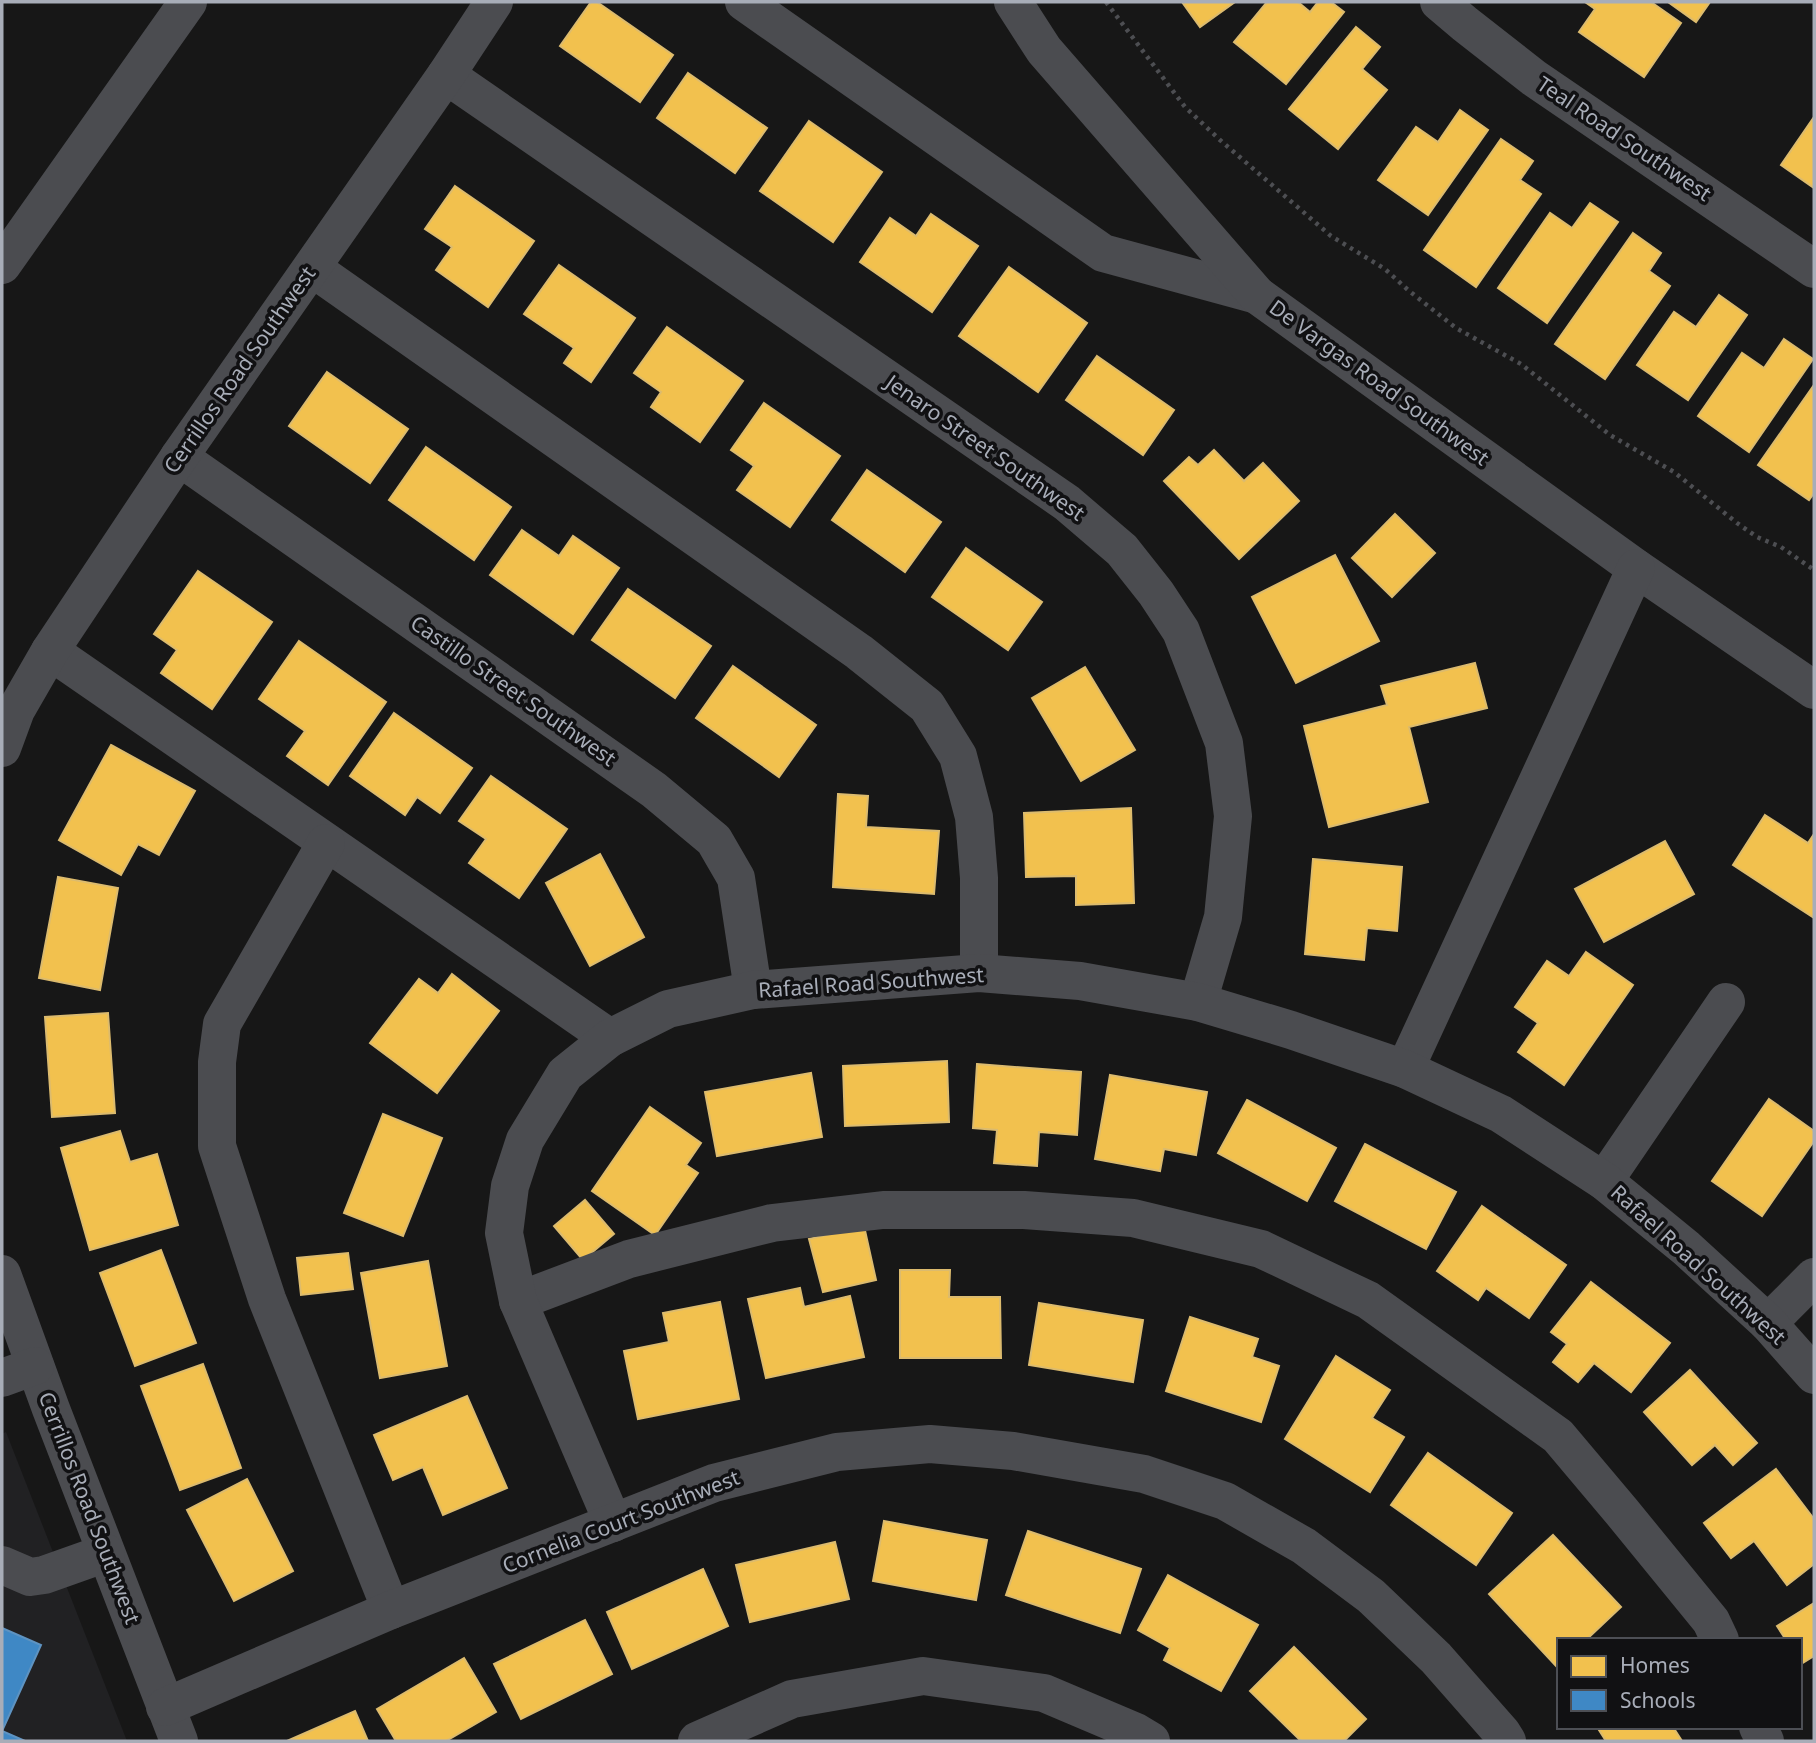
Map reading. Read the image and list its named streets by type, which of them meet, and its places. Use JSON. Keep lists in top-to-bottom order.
{
  "streets": {
    "street": [
      "Teal Road Southwest",
      "Cerrillos Road Southwest",
      "De Vargas Road Southwest",
      "Jenaro Street Southwest",
      "Castillo Street Southwest",
      "Rafael Road Southwest",
      "Cornelia Court Southwest"
    ]
  },
  "crossings": [
    ["Cerrillos Road Southwest", "Jenaro Street Southwest"],
    ["Cerrillos Road Southwest", "Castillo Street Southwest"],
    ["Cerrillos Road Southwest", "Cornelia Court Southwest"],
    ["Jenaro Street Southwest", "Rafael Road Southwest"],
    ["Castillo Street Southwest", "Rafael Road Southwest"],
    ["Rafael Road Southwest", "Cornelia Court Southwest"]
  ],
  "legend": ["Homes", "Schools"]
}
